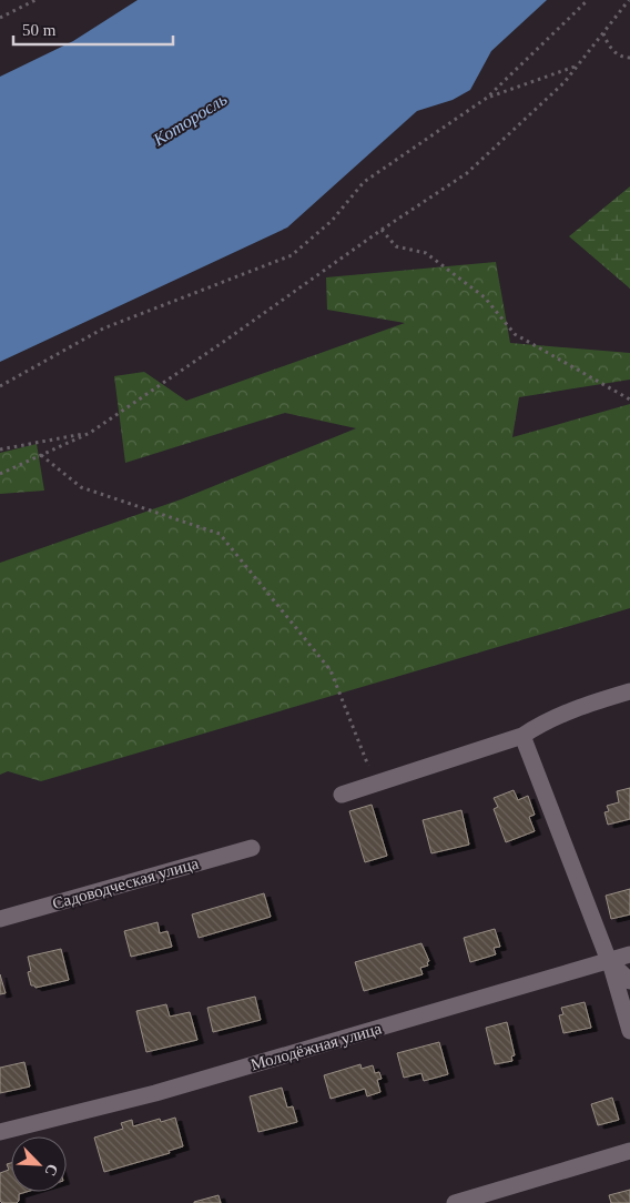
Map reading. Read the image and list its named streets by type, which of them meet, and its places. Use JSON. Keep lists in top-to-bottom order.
{
  "streets": {
    "street": ["Садоводческая улица", "Молодёжная улица"]
  },
  "water": ["Которосль"],
  "scale_bar": "50 m",
  "north": "bottom right"
}
